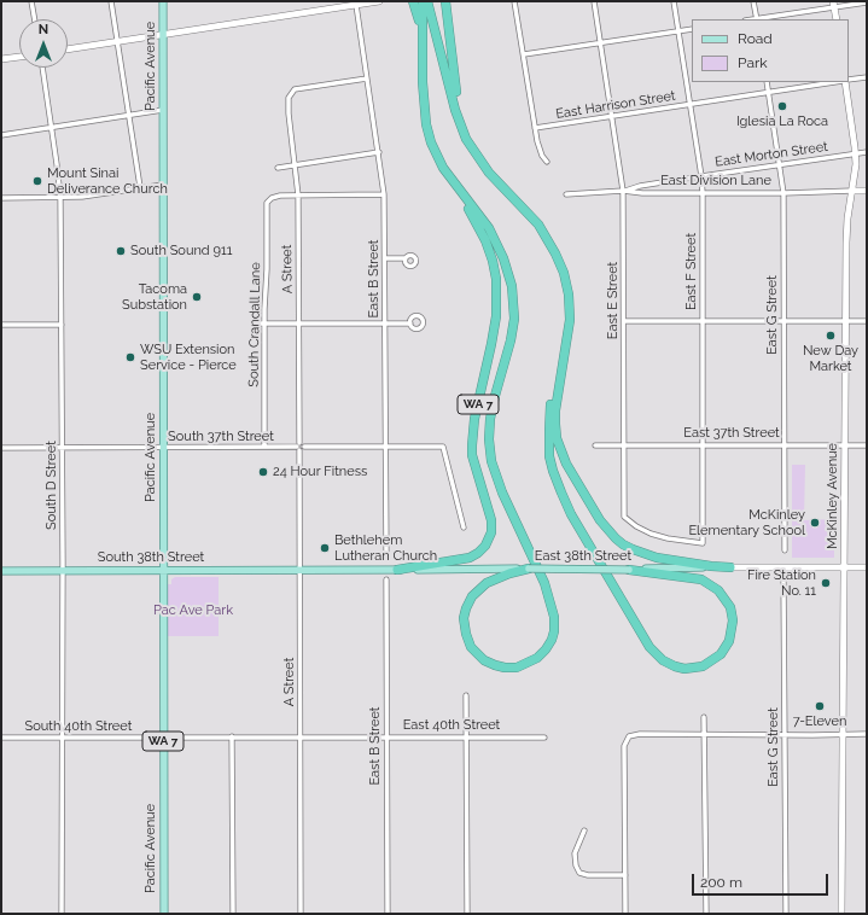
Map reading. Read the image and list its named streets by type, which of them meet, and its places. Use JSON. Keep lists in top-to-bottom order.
{
  "streets": {
    "highway": ["WA 7"],
    "main road": ["Pacific Avenue", "East 38th Street", "South 38th Street"],
    "street": [
      "East Harrison Street",
      "East Morton Street",
      "East Division Lane",
      "A Street",
      "East F Street",
      "East B Street",
      "East E Street",
      "East G Street",
      "South Crandall Lane",
      "East 37th Street",
      "South 37th Street",
      "South D Street",
      "McKinley Avenue",
      "East 40th Street",
      "South 40th Street"
    ]
  },
  "crossings": [
    ["Pacific Avenue", "South 37th Street"],
    ["Pacific Avenue", "South 38th Street"],
    ["Pacific Avenue", "South 40th Street"],
    ["East Harrison Street", "East F Street"],
    ["East Harrison Street", "East E Street"],
    ["East Harrison Street", "East G Street"],
    ["East Morton Street", "East Division Lane"],
    ["East Morton Street", "East F Street"],
    ["East Morton Street", "East E Street"],
    ["East Morton Street", "East G Street"],
    ["East Morton Street", "McKinley Avenue"],
    ["East Division Lane", "East F Street"],
    ["East Division Lane", "East E Street"],
    ["East Division Lane", "East G Street"],
    ["East Division Lane", "McKinley Avenue"],
    ["A Street", "East B Street"],
    ["A Street", "South Crandall Lane"],
    ["A Street", "South 37th Street"],
    ["A Street", "East 38th Street"],
    ["A Street", "South 38th Street"],
    ["A Street", "East 40th Street"],
    ["A Street", "South 40th Street"],
    ["East F Street", "East E Street"],
    ["East F Street", "East 37th Street"],
    ["East B Street", "East 40th Street"],
    ["East E Street", "East 37th Street"],
    ["East G Street", "East 37th Street"],
    ["South Crandall Lane", "South 37th Street"],
    ["WA 7", "East 38th Street"],
    ["East 37th Street", "McKinley Avenue"],
    ["South 37th Street", "South D Street"],
    ["South D Street", "South 38th Street"],
    ["South D Street", "South 40th Street"],
    ["McKinley Avenue", "East 38th Street"],
    ["East 38th Street", "South 38th Street"],
    ["East 40th Street", "South 40th Street"]
  ],
  "parks": ["Pac Ave Park"],
  "places": [
    "Iglesia La Roca",
    "Mount Sinai Deliverance Church",
    "South Sound 911",
    "Tacoma Substation",
    "New Day Market",
    "WSU Extension Service - Pierce",
    "24 Hour Fitness",
    "McKinley Elementary School",
    "Bethlehem Lutheran Church",
    "Fire Station No. 11",
    "7-Eleven"
  ],
  "legend": ["Road", "Park"],
  "scale_bar": "200 m",
  "north": "top"
}
